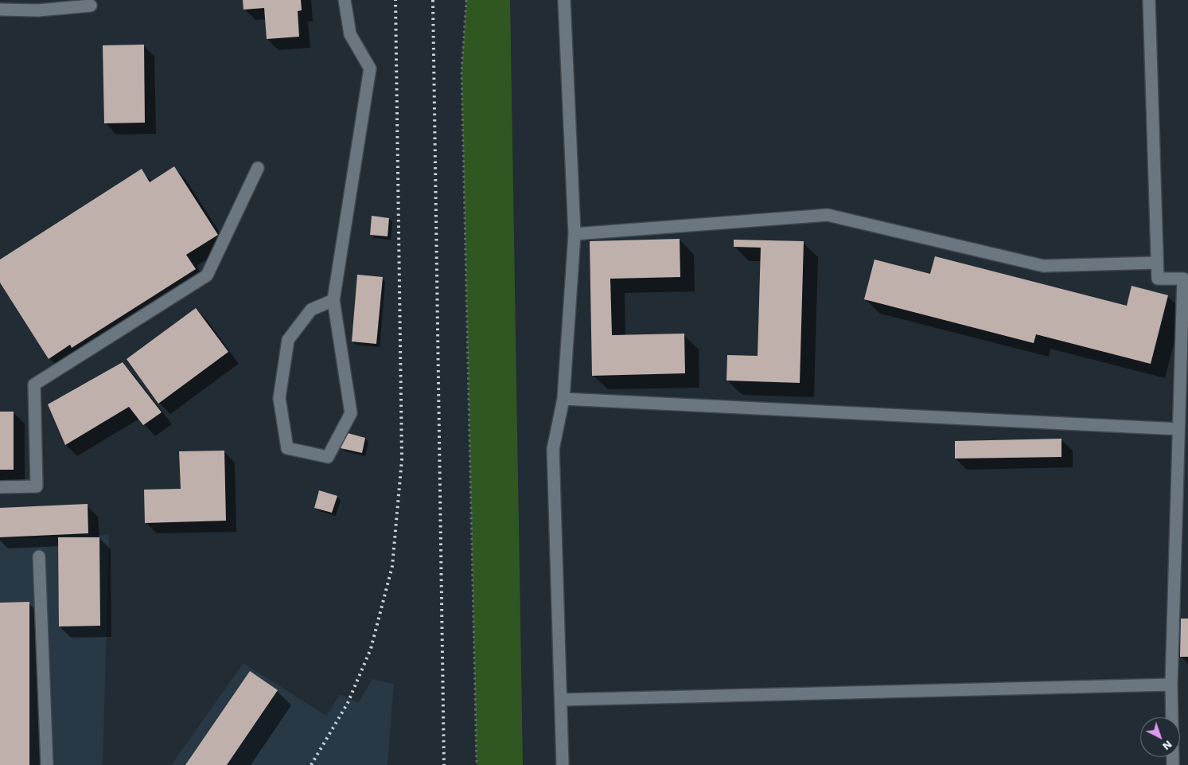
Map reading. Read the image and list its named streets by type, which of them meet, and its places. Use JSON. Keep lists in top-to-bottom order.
{
  "north": "bottom right"
}
